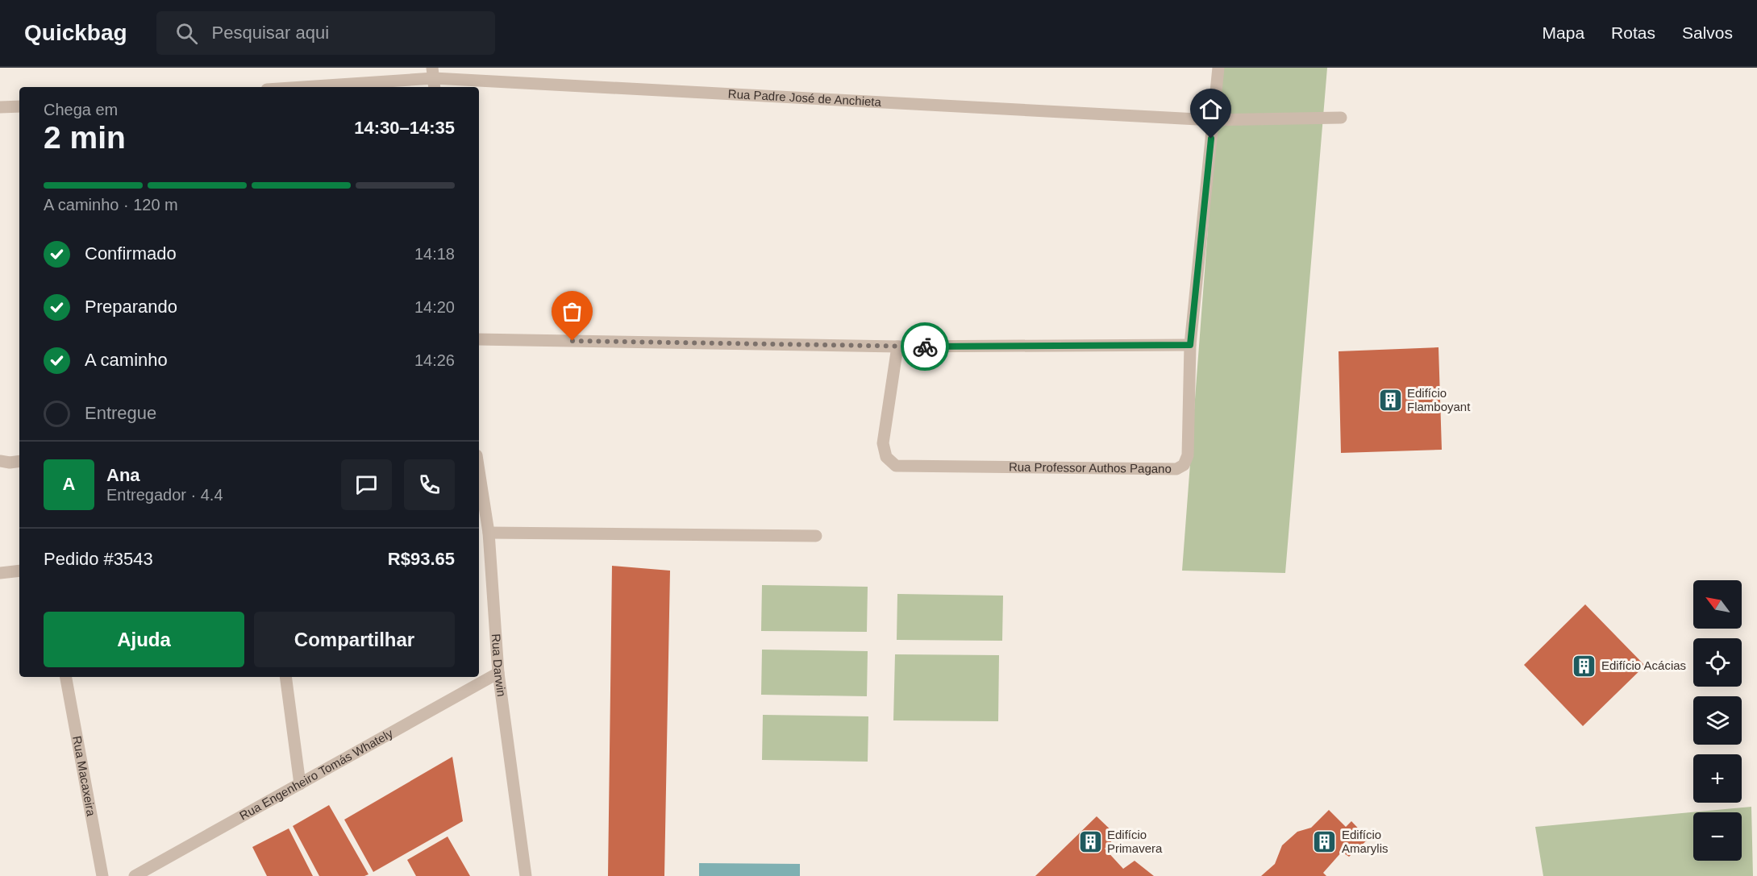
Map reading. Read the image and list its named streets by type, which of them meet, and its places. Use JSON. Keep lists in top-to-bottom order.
{
  "streets": {
    "street": [
      "Rua Padre José de Anchieta",
      "Rua Professor Authos Pagano",
      "Rua Darwin",
      "Rua Engenheiro Tomás Whately",
      "Rua Macaxeira"
    ]
  },
  "crossings": [
    ["Rua Padre José de Anchieta", "Rua Professor Authos Pagano"],
    ["Rua Darwin", "Rua Engenheiro Tomás Whately"]
  ],
  "places": {
    "building": [
      "Edifício Flamboyant",
      "Edifício Acácias",
      "Edifício Primavera",
      "Edifício Amarylis"
    ]
  },
  "north": "top left",
  "page": {
    "header": "Quickbag",
    "search": "Pesquisar aqui",
    "nav": ["Mapa", "Rotas", "Salvos"],
    "heading": ["2 min", "Chega em", "14:30–14:35"],
    "panel": [
      "Ana",
      "Entregador · 4.4",
      "Pedido #3543",
      "R$93.65"
    ],
    "bar": "A caminho · 120 m",
    "list": [
      ["Confirmado", "14:18"],
      ["Preparando", "14:20"],
      ["A caminho", "14:26"],
      "Entregue"
    ],
    "round": "A",
    "map_buttons": ["+", "−"],
    "buttons": ["Ajuda", "Compartilhar"]
  }
}
